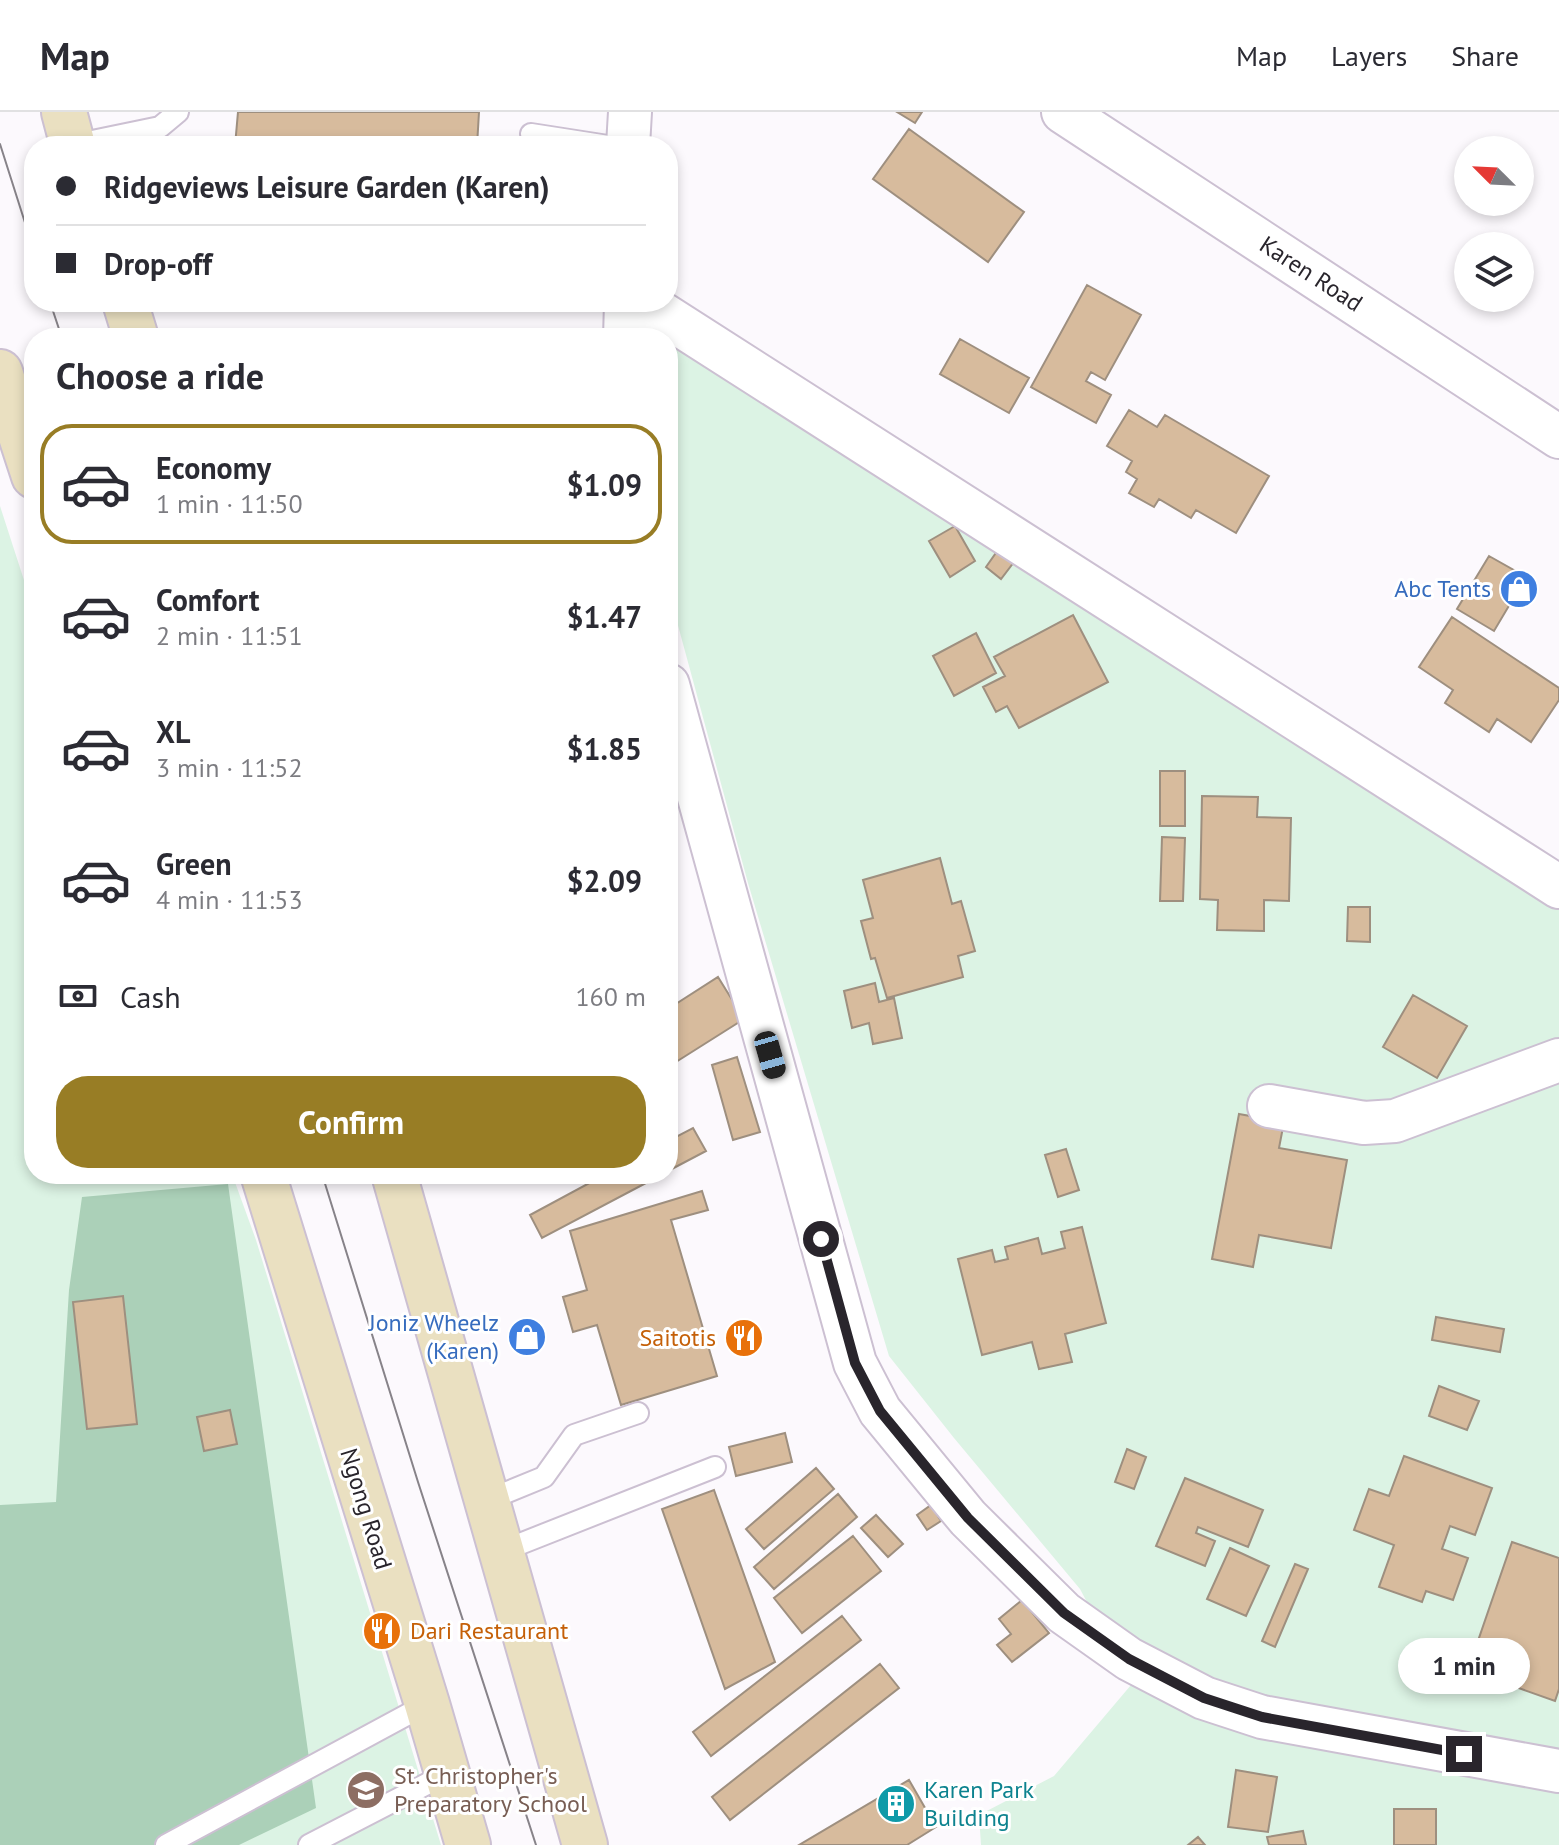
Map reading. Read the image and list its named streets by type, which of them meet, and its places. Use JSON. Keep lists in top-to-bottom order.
{
  "streets": {
    "main road": ["Ngong Road"],
    "street": ["Karen Road"]
  },
  "places": {
    "shop": ["Abc Tents", "Joniz Wheelz (Karen)"],
    "restaurant": ["Saitotis", "Dari Restaurant"],
    "school or university": ["St. Christopher's Preparatory School"],
    "building": ["Karen Park Building"]
  },
  "north": "top left",
  "page": {
    "header": "Map",
    "nav": ["Map", "Layers", "Share"],
    "banner": ["Ridgeviews Leisure Garden (Karen)", "Drop-off"],
    "heading": "Choose a ride",
    "list": [
      {
        "name": "Economy",
        "note": "1 min · 11:50",
        "value": "$1.09"
      },
      {
        "name": "Comfort",
        "note": "2 min · 11:51",
        "value": "$1.47"
      },
      {
        "name": "XL",
        "note": "3 min · 11:52",
        "value": "$1.85"
      },
      {
        "name": "Green",
        "note": "4 min · 11:53",
        "value": "$2.09"
      }
    ],
    "pay": ["Cash", "160 m"],
    "buttons": "Confirm",
    "bubble": "1 min"
  }
}
